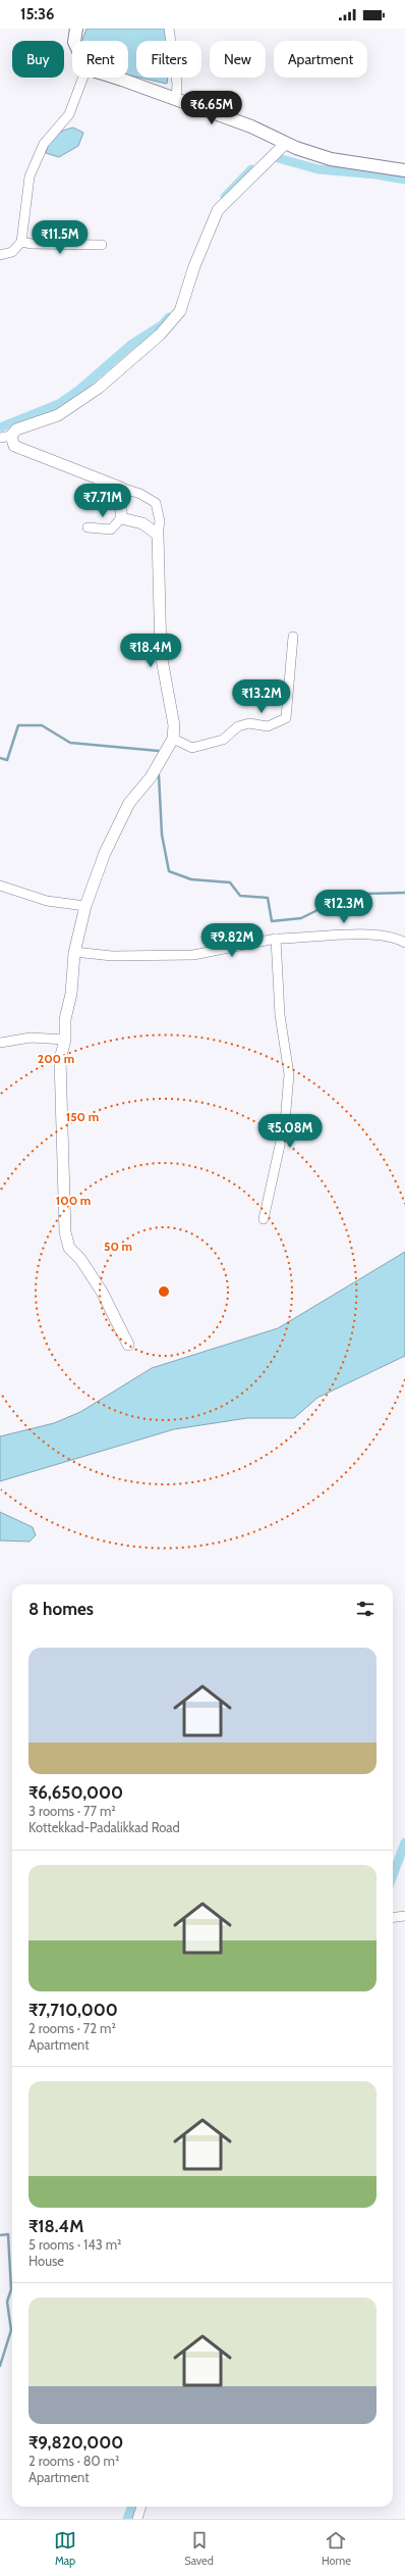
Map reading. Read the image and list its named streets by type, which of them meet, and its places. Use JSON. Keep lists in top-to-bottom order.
{
  "page": {
    "status": "15:36",
    "chip": [
      "Buy",
      "Rent",
      "Filters",
      "New",
      "Apartment"
    ],
    "price": [
      "₹6.65M",
      "₹11.5M",
      "₹7.71M",
      "₹18.4M",
      "₹13.2M",
      "₹12.3M",
      "₹9.82M",
      "₹5.08M"
    ],
    "heading": "8 homes",
    "list": [
      {
        "name": "₹6,650,000",
        "note": "3 rooms · 77 m² · Kottekkad-Padalikkad Road"
      },
      {
        "name": "₹7,710,000",
        "note": "2 rooms · 72 m² · Apartment"
      },
      {
        "name": "₹18.4M",
        "note": "5 rooms · 143 m² · House"
      },
      {
        "name": "₹9,820,000",
        "note": "2 rooms · 80 m² · Apartment"
      }
    ],
    "tabs": ["Map", "Saved", "Home"]
  },
  "rings": [
    "200 m",
    "150 m",
    "100 m",
    "50 m"
  ]
}
